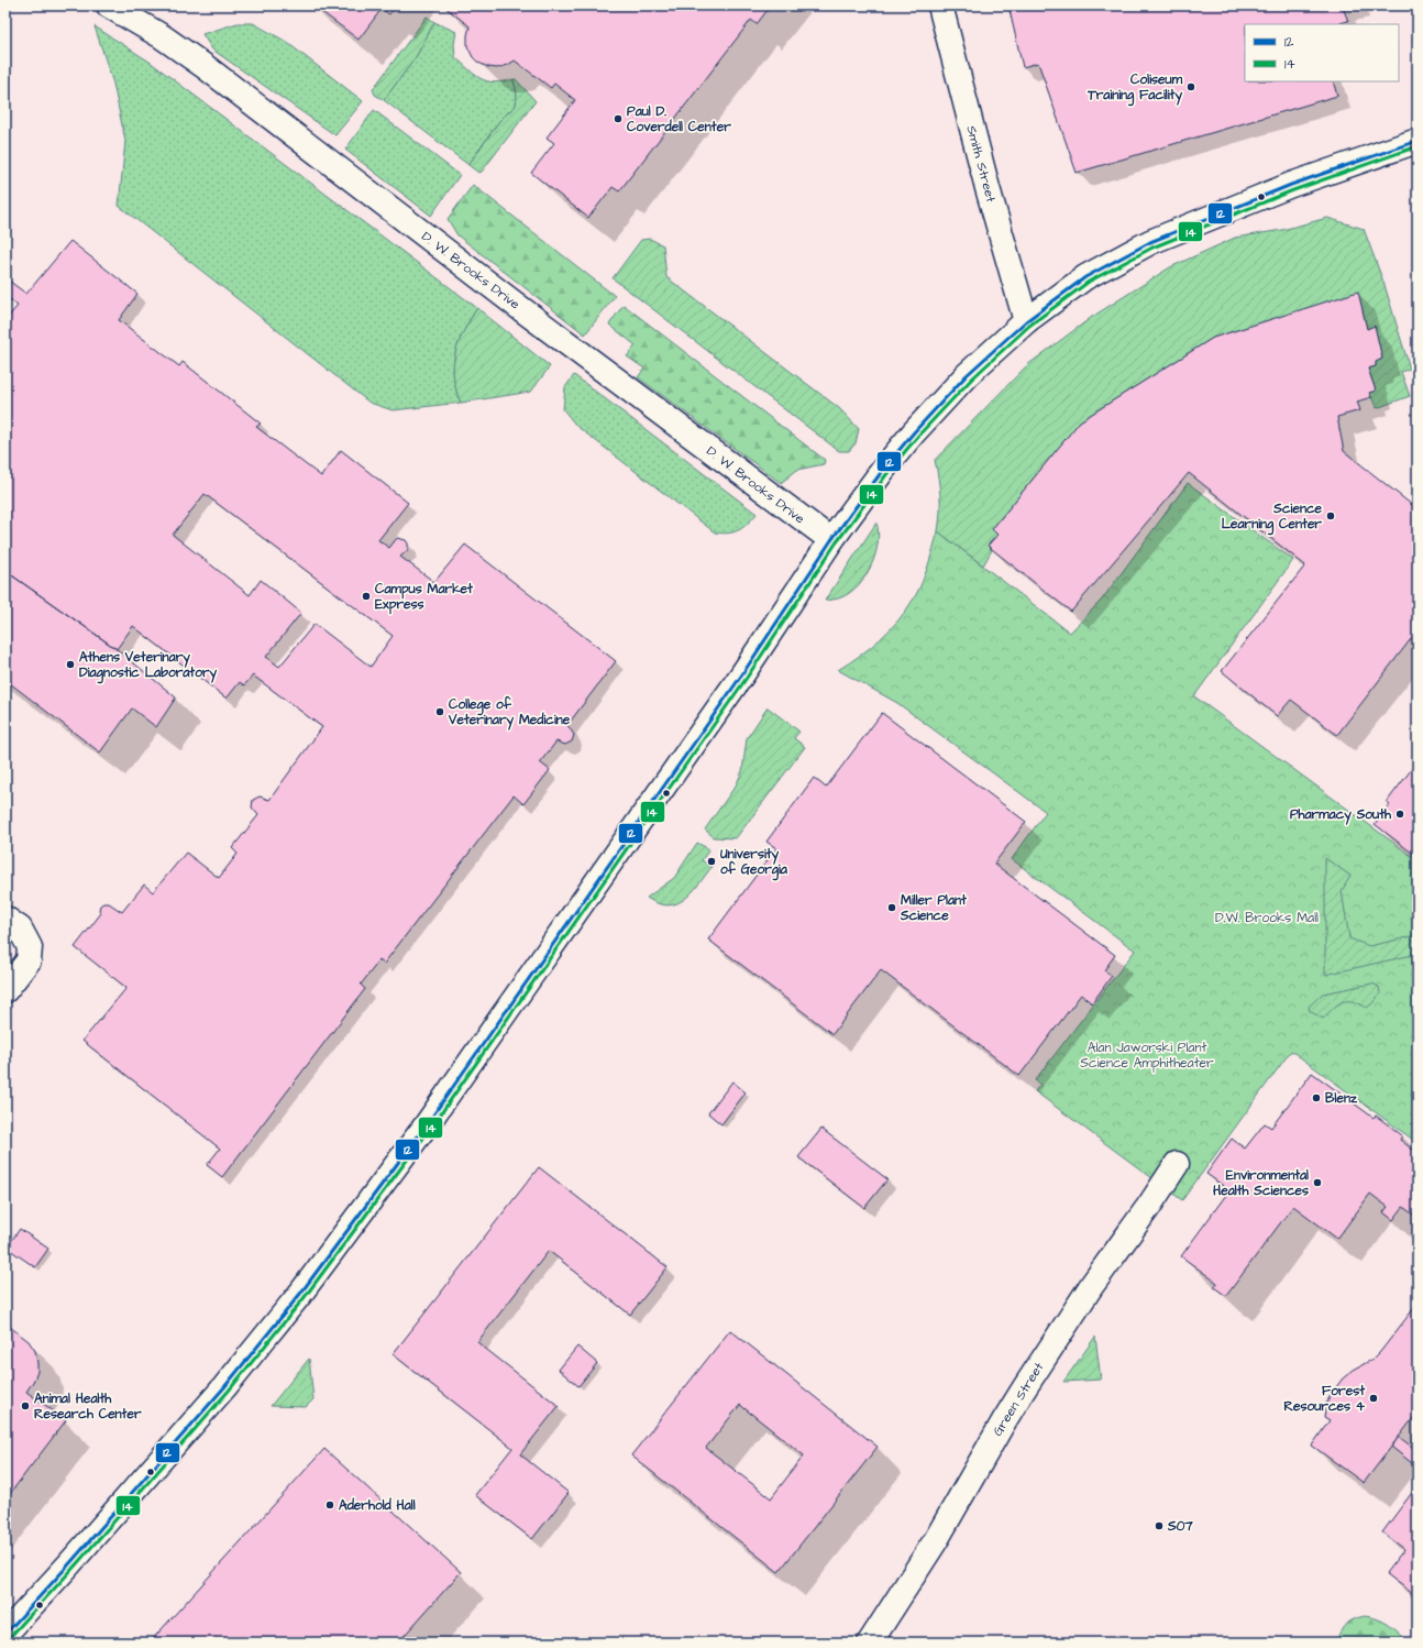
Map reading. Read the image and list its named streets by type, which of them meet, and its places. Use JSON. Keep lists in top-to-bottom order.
{
  "streets": {
    "street": ["Smith Street", "D. W. Brooks Drive", "Green Street"]
  },
  "parks": ["D.W. Brooks Mall", "Alan Jaworski Plant Science Amphitheater"],
  "places": [
    "Coliseum Training Facility",
    "Paul D. Coverdell Center",
    "Science Learning Center",
    "Campus Market Express",
    "Athens Veterinary Diagnostic Laboratory",
    "College of Veterinary Medicine",
    "Pharmacy South",
    "University of Georgia",
    "Miller Plant Science",
    "Blenz",
    "Environmental Health Sciences",
    "Forest Resources 4",
    "Animal Health Research Center",
    "Aderhold Hall",
    "S07"
  ],
  "lines": ["transit line 12", "transit line 14"],
  "legend": ["12", "14"]
}
